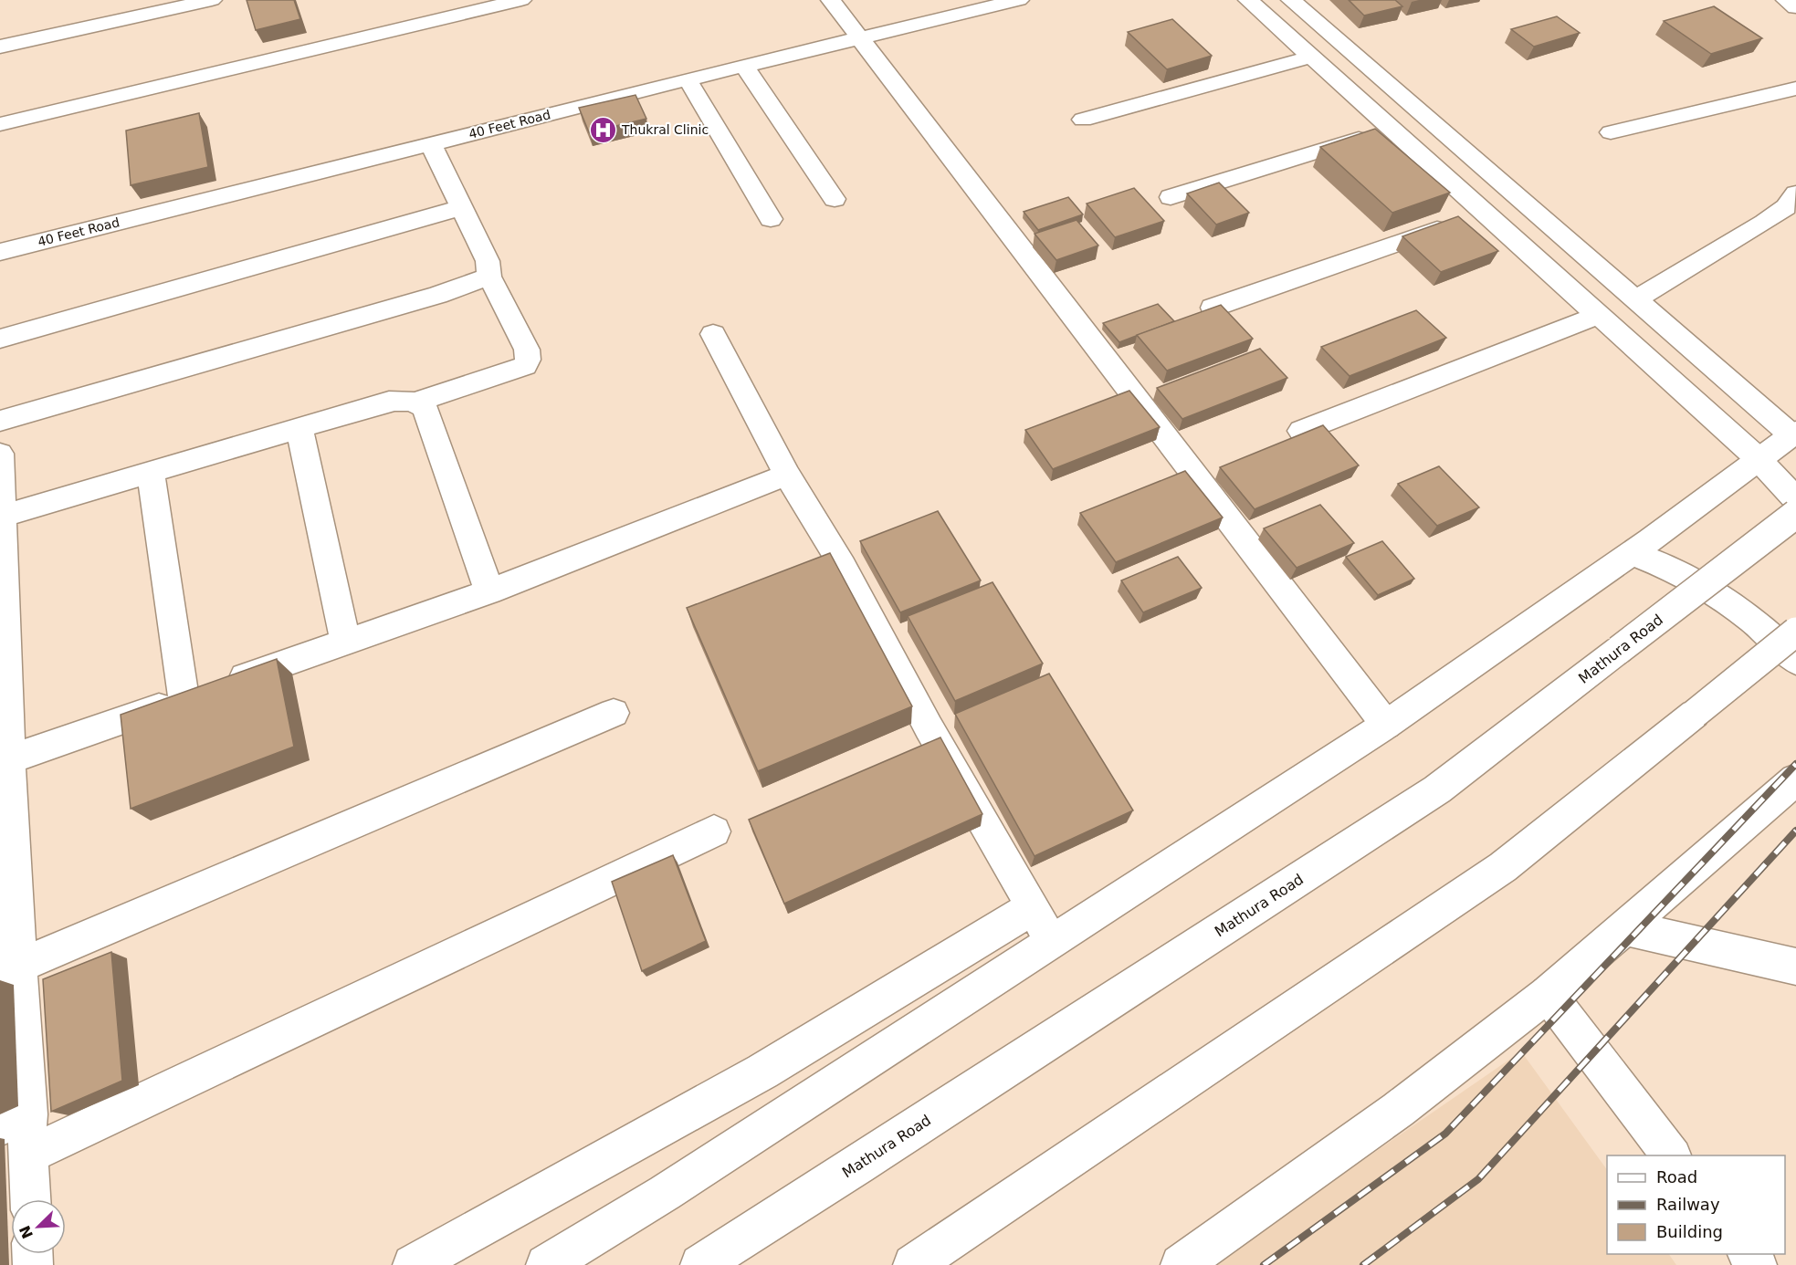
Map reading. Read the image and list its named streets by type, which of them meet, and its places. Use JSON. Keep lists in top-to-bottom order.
{
  "streets": {
    "main road": ["40 Feet Road", "Mathura Road"]
  },
  "places": {
    "hospital": ["Thukral Clinic"]
  },
  "legend": ["Road", "Railway", "Building"],
  "north": "bottom left"
}
